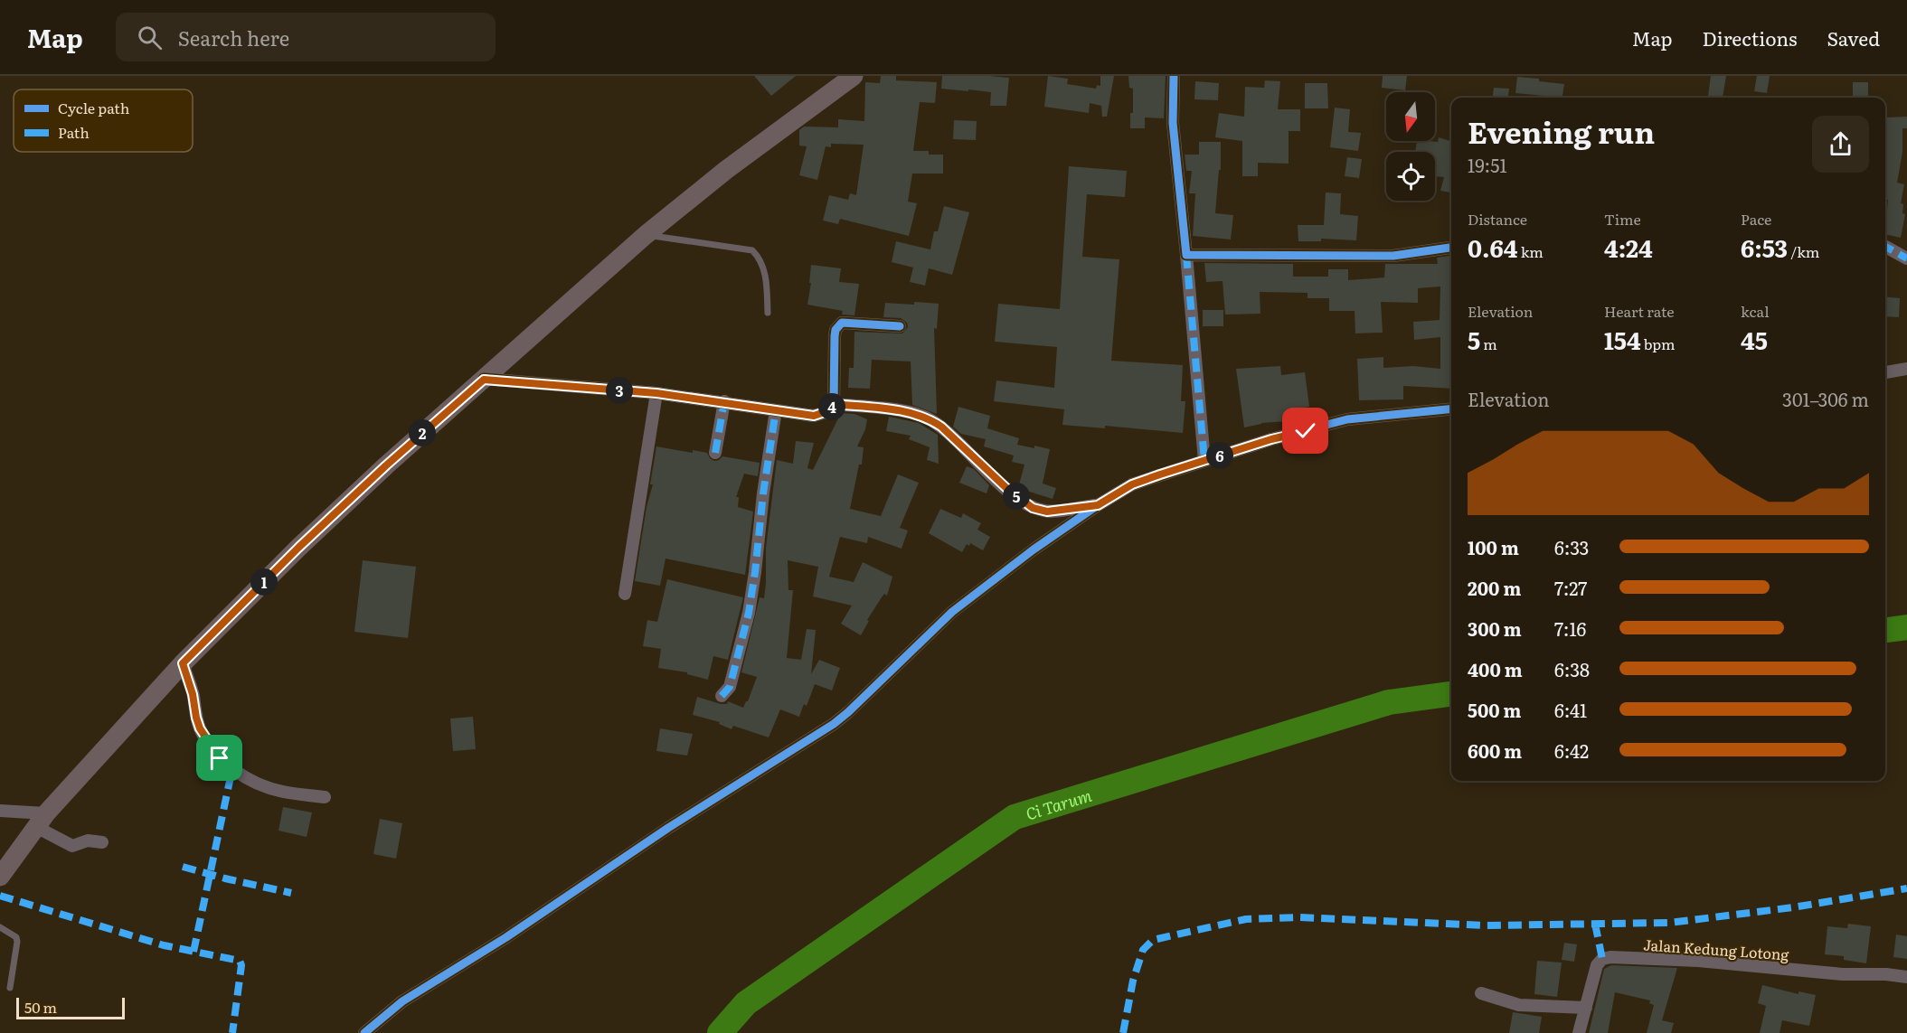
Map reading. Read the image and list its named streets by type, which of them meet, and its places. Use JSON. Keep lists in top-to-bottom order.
{
  "streets": {
    "street": ["Jalan Kedung Lotong"]
  },
  "water": ["Ci Tarum"],
  "legend": ["Cycle path", "Path"],
  "scale_bar": "50 m",
  "north": "bottom",
  "page": {
    "header": "Map",
    "search": "Search here",
    "nav": ["Map", "Directions", "Saved"],
    "heading": ["Evening run", "19:51"],
    "stats": [
      ["Distance", "0.64 km"],
      ["Time", "4:24"],
      ["Pace", "6:53 /km"],
      ["Elevation", "5 m"],
      ["Heart rate", "154 bpm"],
      ["kcal", "45"]
    ],
    "chart": ["Elevation", "301–306 m"],
    "pins": [
      "3",
      "4",
      "2",
      "6",
      "5",
      "1"
    ],
    "list": [
      {
        "name": "100 m",
        "note": "6:33"
      },
      {
        "name": "200 m",
        "note": "7:27"
      },
      {
        "name": "300 m",
        "note": "7:16"
      },
      {
        "name": "400 m",
        "note": "6:38"
      },
      {
        "name": "500 m",
        "note": "6:41"
      },
      {
        "name": "600 m",
        "note": "6:42"
      }
    ],
    "scale": "50 m"
  }
}
